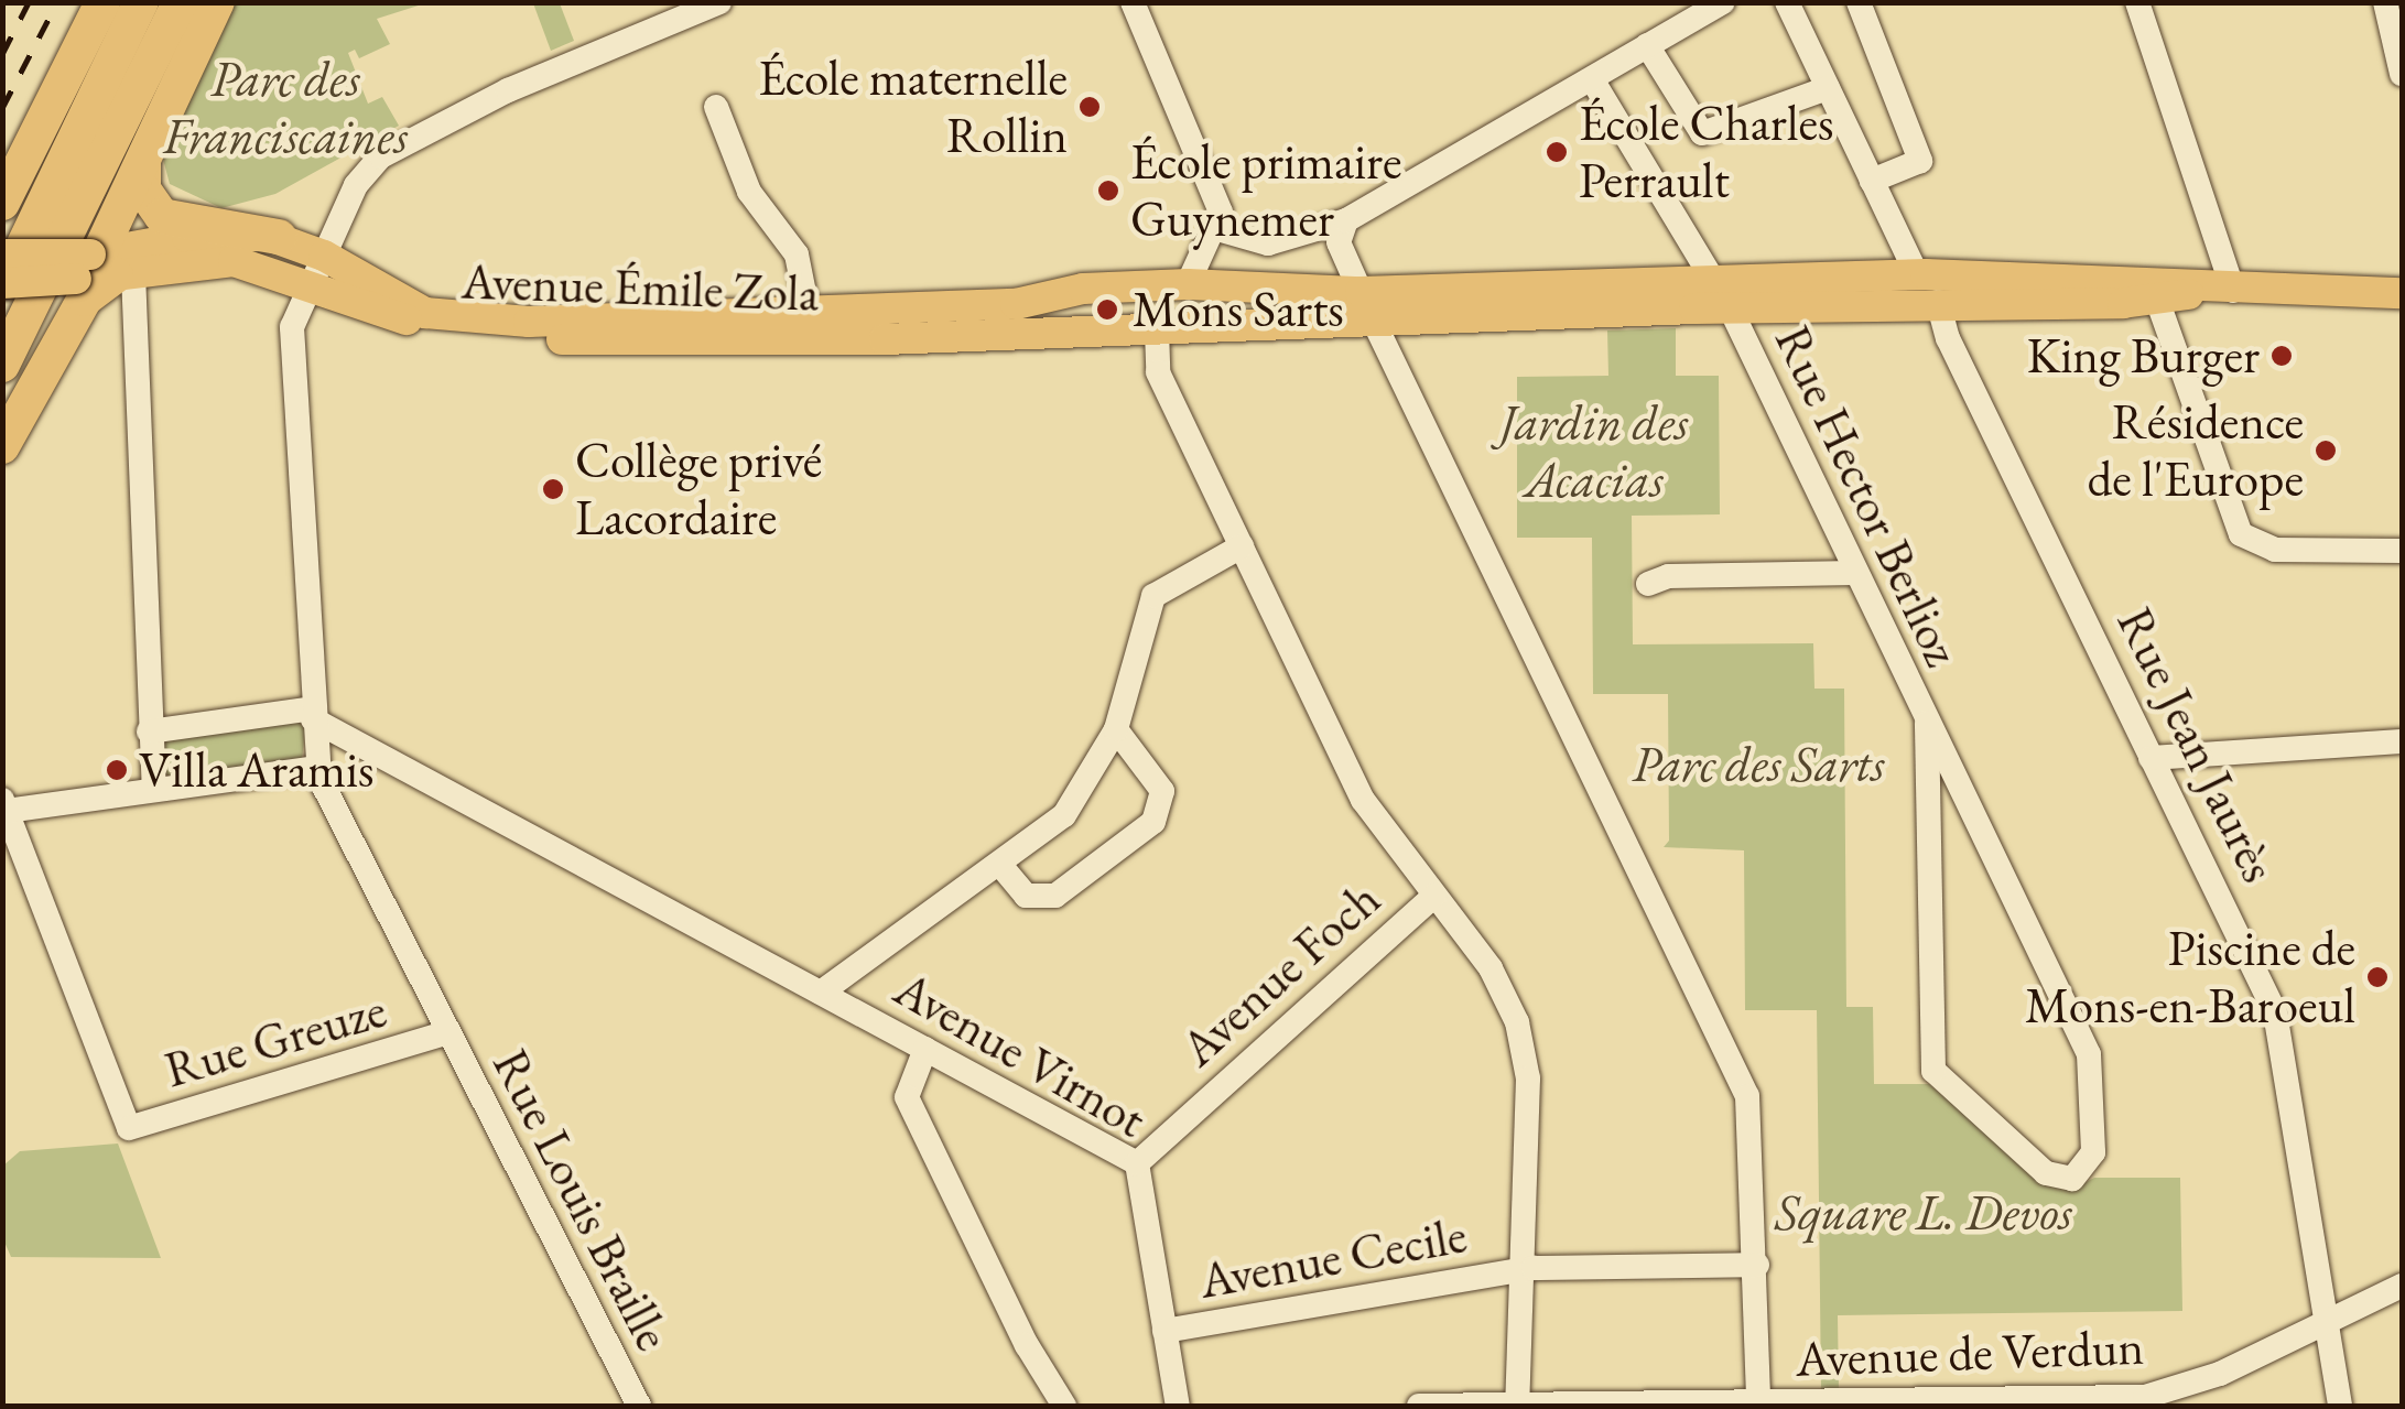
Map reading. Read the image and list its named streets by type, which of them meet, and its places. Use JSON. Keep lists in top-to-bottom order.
{
  "streets": {
    "main road": ["Avenue Émile Zola"],
    "street": [
      "Rue Hector Berlioz",
      "Rue Jean Jaurès",
      "Avenue Foch",
      "Rue Greuze",
      "Avenue Virnot",
      "Rue Louis Braille",
      "Avenue Cecile",
      "Avenue de Verdun"
    ]
  },
  "crossings": [
    ["Avenue Émile Zola", "Rue Hector Berlioz"],
    ["Avenue Émile Zola", "Rue Jean Jaurès"],
    ["Rue Jean Jaurès", "Avenue de Verdun"],
    ["Avenue Foch", "Avenue Virnot"],
    ["Rue Greuze", "Rue Louis Braille"],
    ["Avenue Virnot", "Avenue Cecile"]
  ],
  "parks": [
    "Parc des Franciscaines",
    "Jardin des Acacias",
    "Parc des Sarts",
    "Square L. Devos"
  ],
  "places": [
    "École maternelle Rollin",
    "École Charles Perrault",
    "École primaire Guynemer",
    "Mons Sarts",
    "King Burger",
    "Résidence de l'Europe",
    "Collège privé Lacordaire",
    "Villa Aramis",
    "Piscine de Mons-en-Baroeul"
  ]
}
